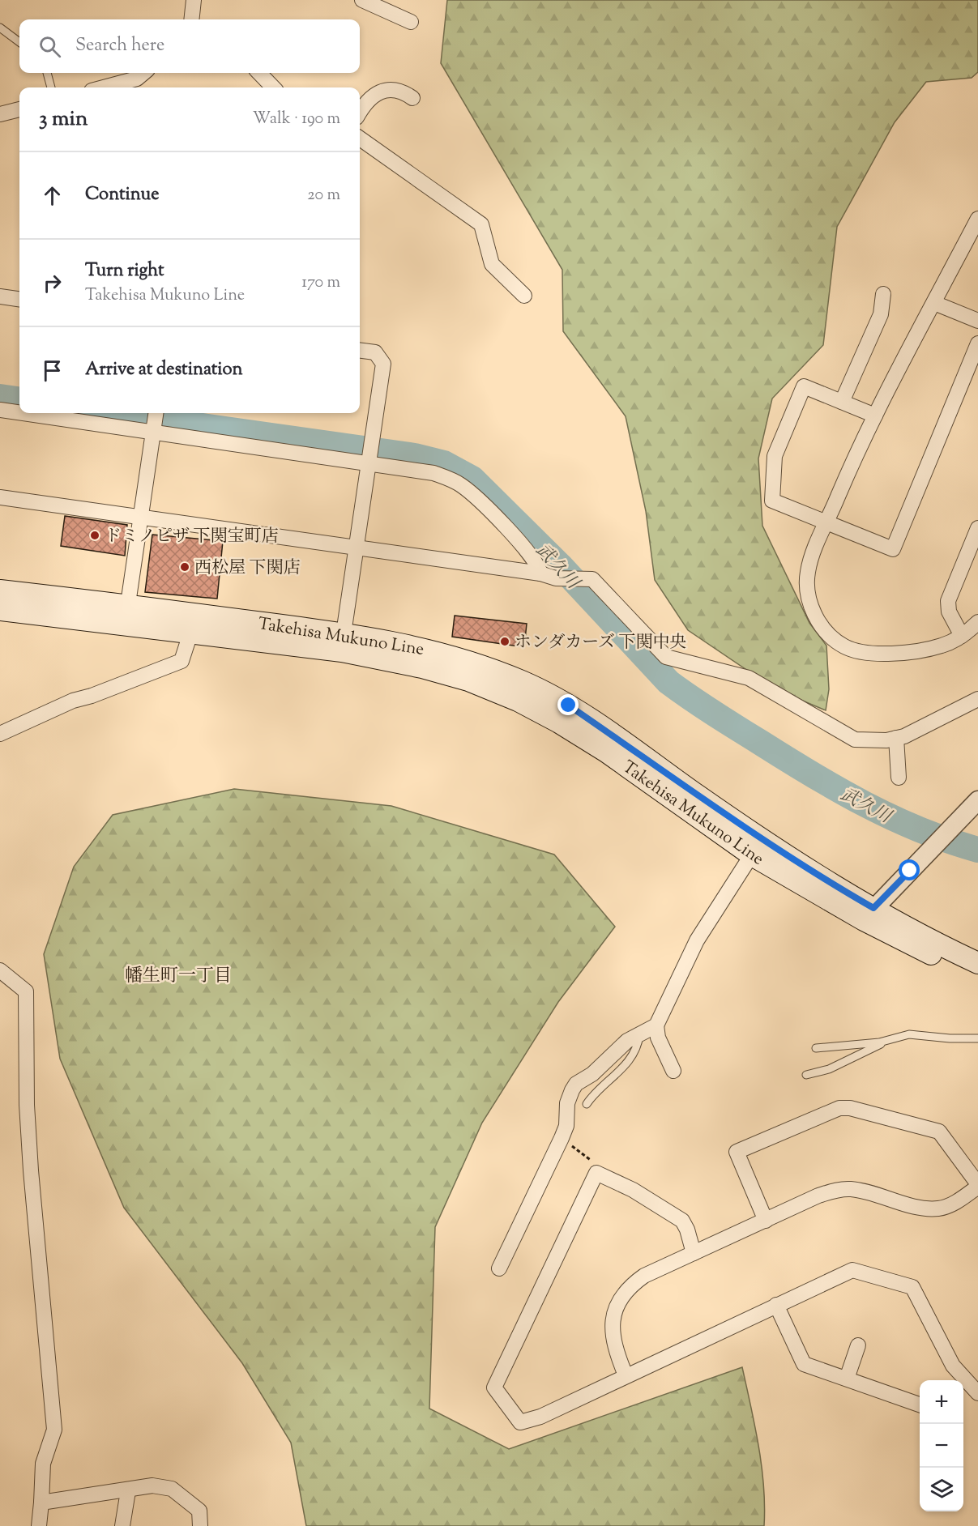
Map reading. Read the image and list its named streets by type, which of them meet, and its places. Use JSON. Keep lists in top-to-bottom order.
{
  "streets": {
    "main road": ["Takehisa Mukuno Line"]
  },
  "districts": ["幡生町一丁目"],
  "water": ["武久川"],
  "places": ["ドミノピザ 下関宝町店", "西松屋 下関店", "ホンダカーズ 下関中央"],
  "page": {
    "search": "Search here",
    "heading": ["3 min", "Walk · 190 m"],
    "list": [
      ["Continue", "20 m"],
      ["Turn right", "Takehisa Mukuno Line", "170 m"],
      "Arrive at destination"
    ],
    "map_buttons": ["+", "−"]
  }
}
